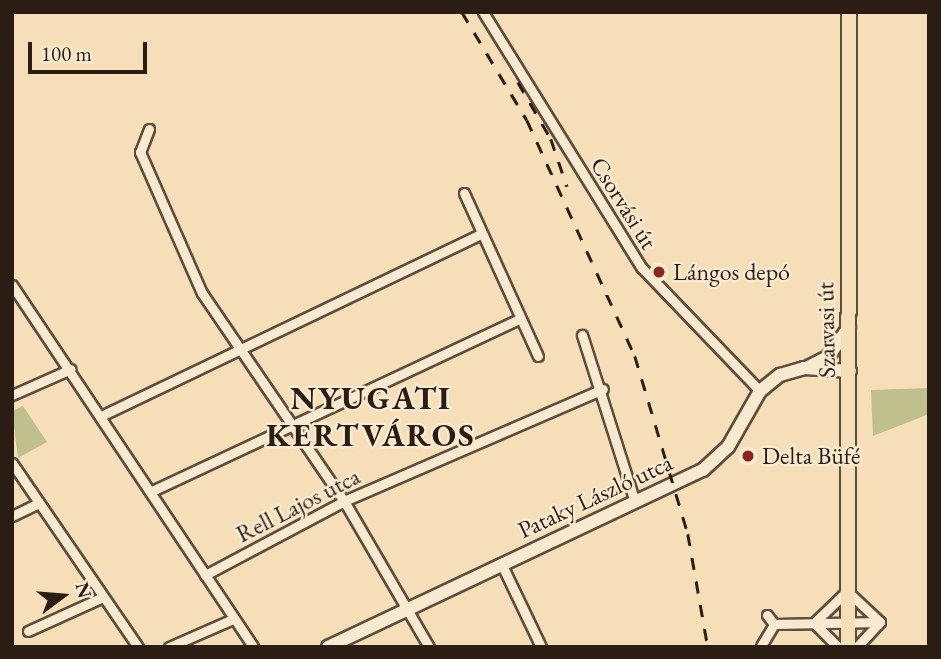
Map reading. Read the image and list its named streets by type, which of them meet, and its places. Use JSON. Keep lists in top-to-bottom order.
{
  "streets": {
    "main road": ["Szarvasi út"],
    "street": ["Csorvási út", "Pataky László utca", "Rell Lajos utca"]
  },
  "crossings": [
    ["Csorvási út", "Pataky László utca"]
  ],
  "districts": ["NYUGATI KERTVÁROS"],
  "places": ["Lángos depó", "Delta Büfé"],
  "scale_bar": "100 m",
  "north": "right"
}
